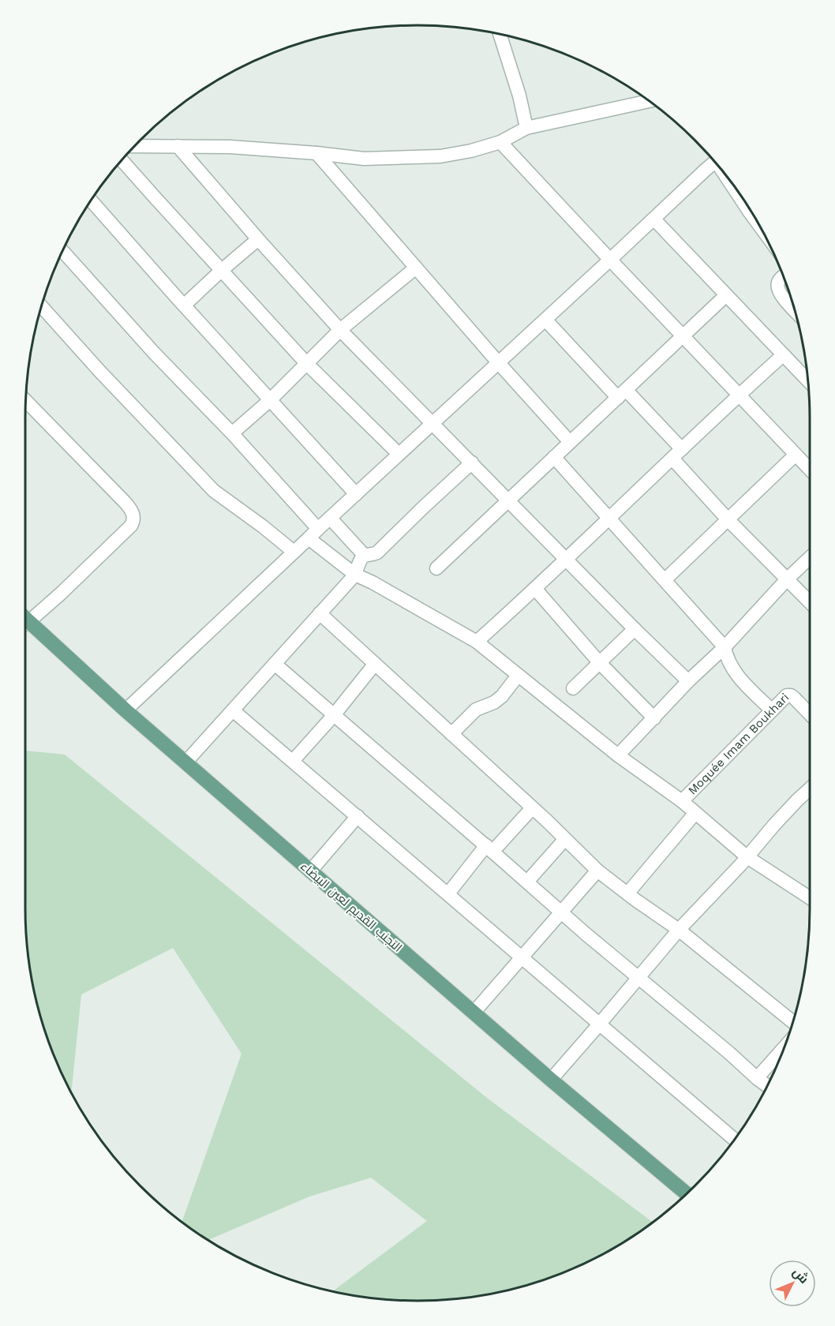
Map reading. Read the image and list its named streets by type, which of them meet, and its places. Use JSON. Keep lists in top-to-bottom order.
{
  "streets": {
    "main road": ["التجنب القديم لعين البيضاء"],
    "street": ["Moquée Imam Boukhari"]
  },
  "north": "top right"
}
